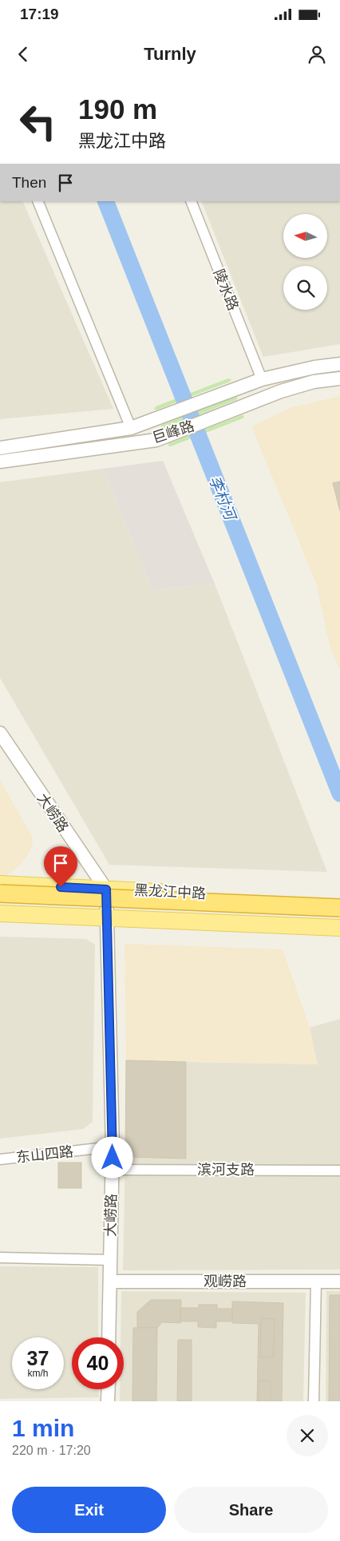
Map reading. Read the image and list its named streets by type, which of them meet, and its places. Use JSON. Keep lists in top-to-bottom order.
{
  "streets": {
    "highway": ["黑龙江中路"],
    "street": [
      "陵水路",
      "巨峰路",
      "大崂路",
      "东山四路",
      "滨河支路",
      "观崂路"
    ]
  },
  "crossings": [
    ["陵水路", "巨峰路"],
    ["大崂路", "黑龙江中路"],
    ["大崂路", "东山四路"],
    ["大崂路", "滨河支路"],
    ["大崂路", "观崂路"]
  ],
  "water": ["李村河"],
  "north": "left",
  "page": {
    "status": "17:19",
    "header": "Turnly",
    "turn": ["190 m", "黑龙江中路"],
    "then": "Then",
    "speed": "37 km/h",
    "limit": "40",
    "heading": ["1 min", "220 m · 17:20"],
    "buttons": ["Exit", "Share"]
  }
}
